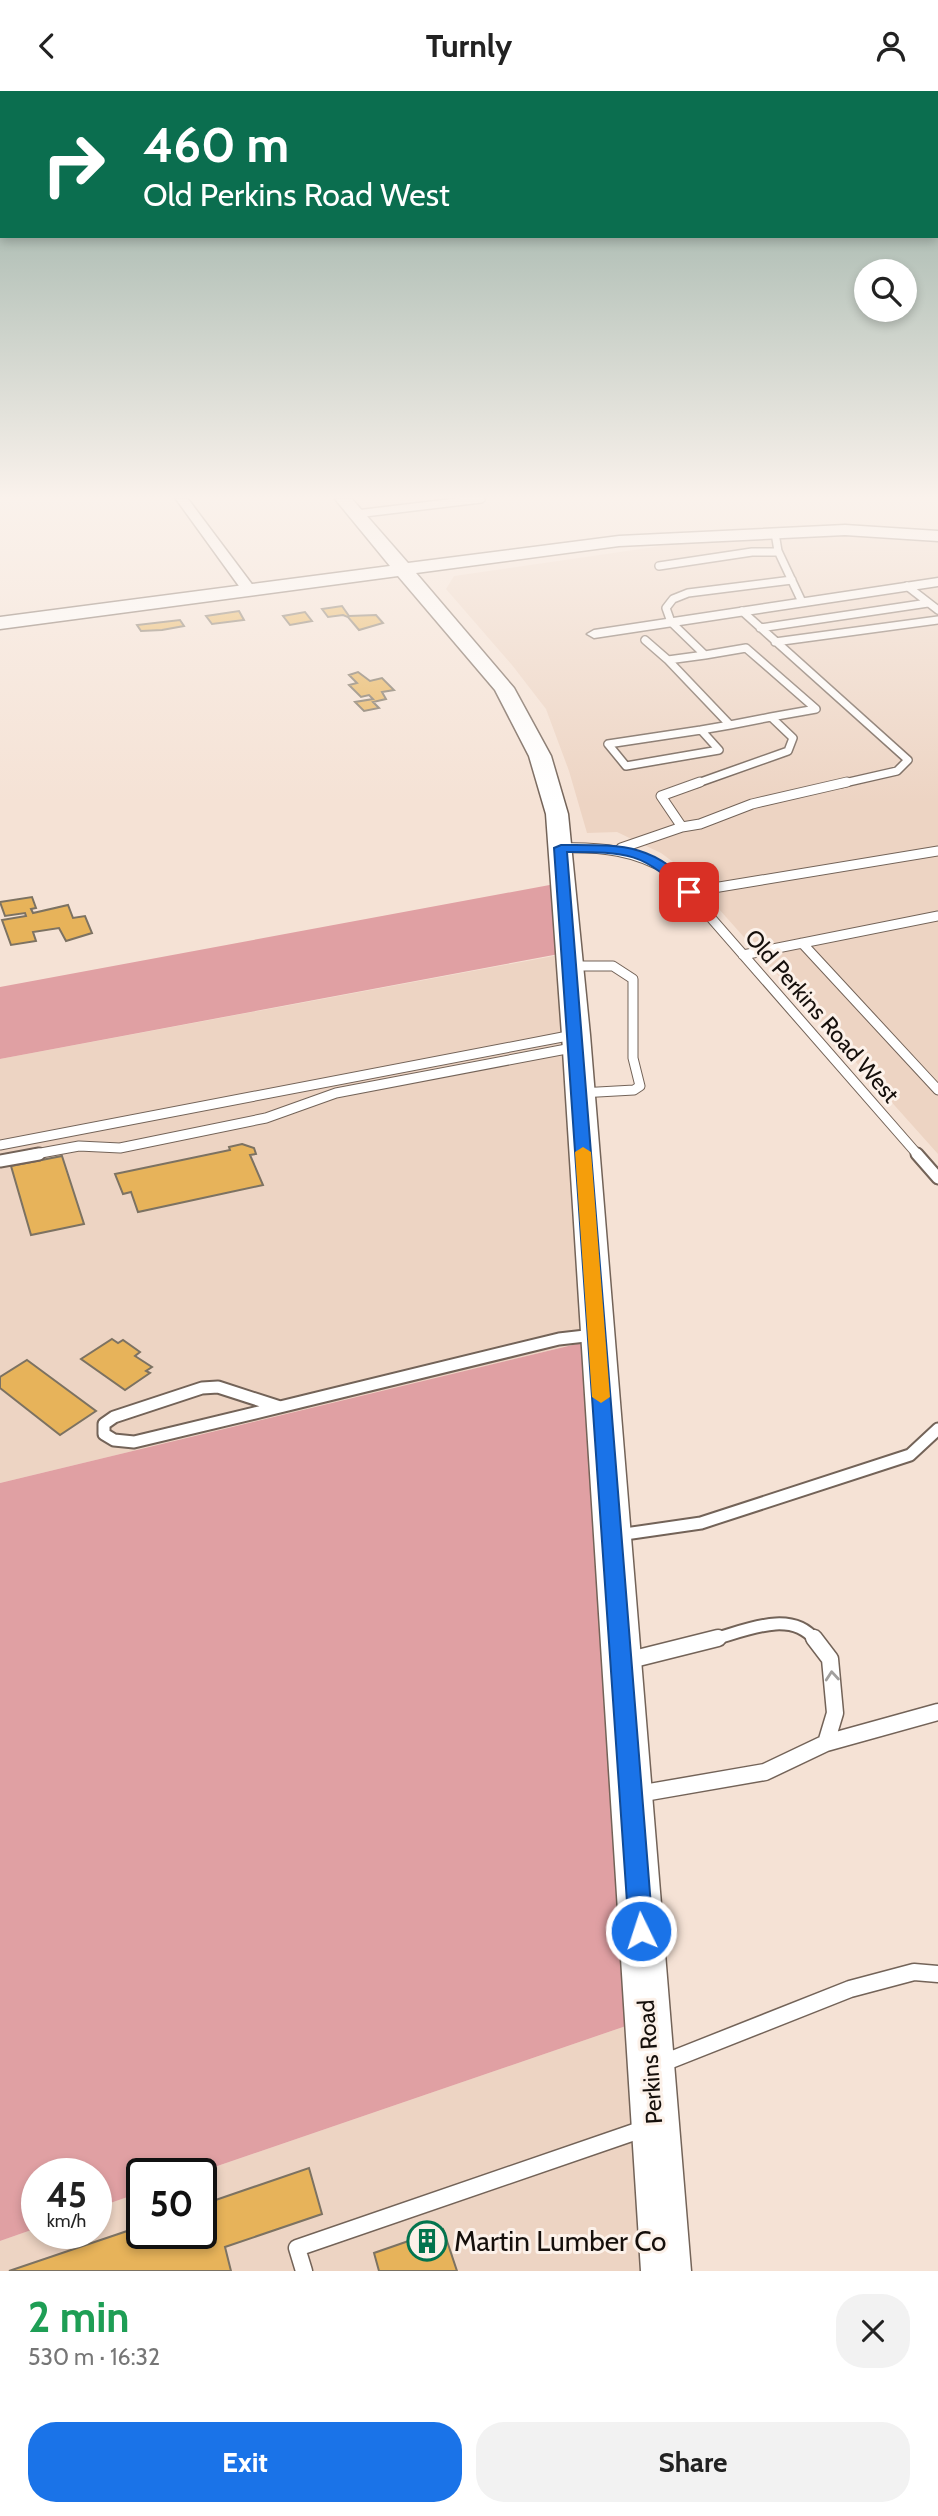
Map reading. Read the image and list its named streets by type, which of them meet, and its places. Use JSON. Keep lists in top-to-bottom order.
{
  "streets": {
    "main road": ["Perkins Road"],
    "lane": ["Old Perkins Road West"]
  },
  "crossings": [
    ["Old Perkins Road West", "Perkins Road"]
  ],
  "places": {
    "building": ["Martin Lumber Co"]
  },
  "page": {
    "header": "Turnly",
    "turn": ["460 m", "Old Perkins Road West"],
    "speed": "45 km/h",
    "limit": "50",
    "heading": ["2 min", "530 m · 16:32"],
    "buttons": ["Exit", "Share"]
  }
}
